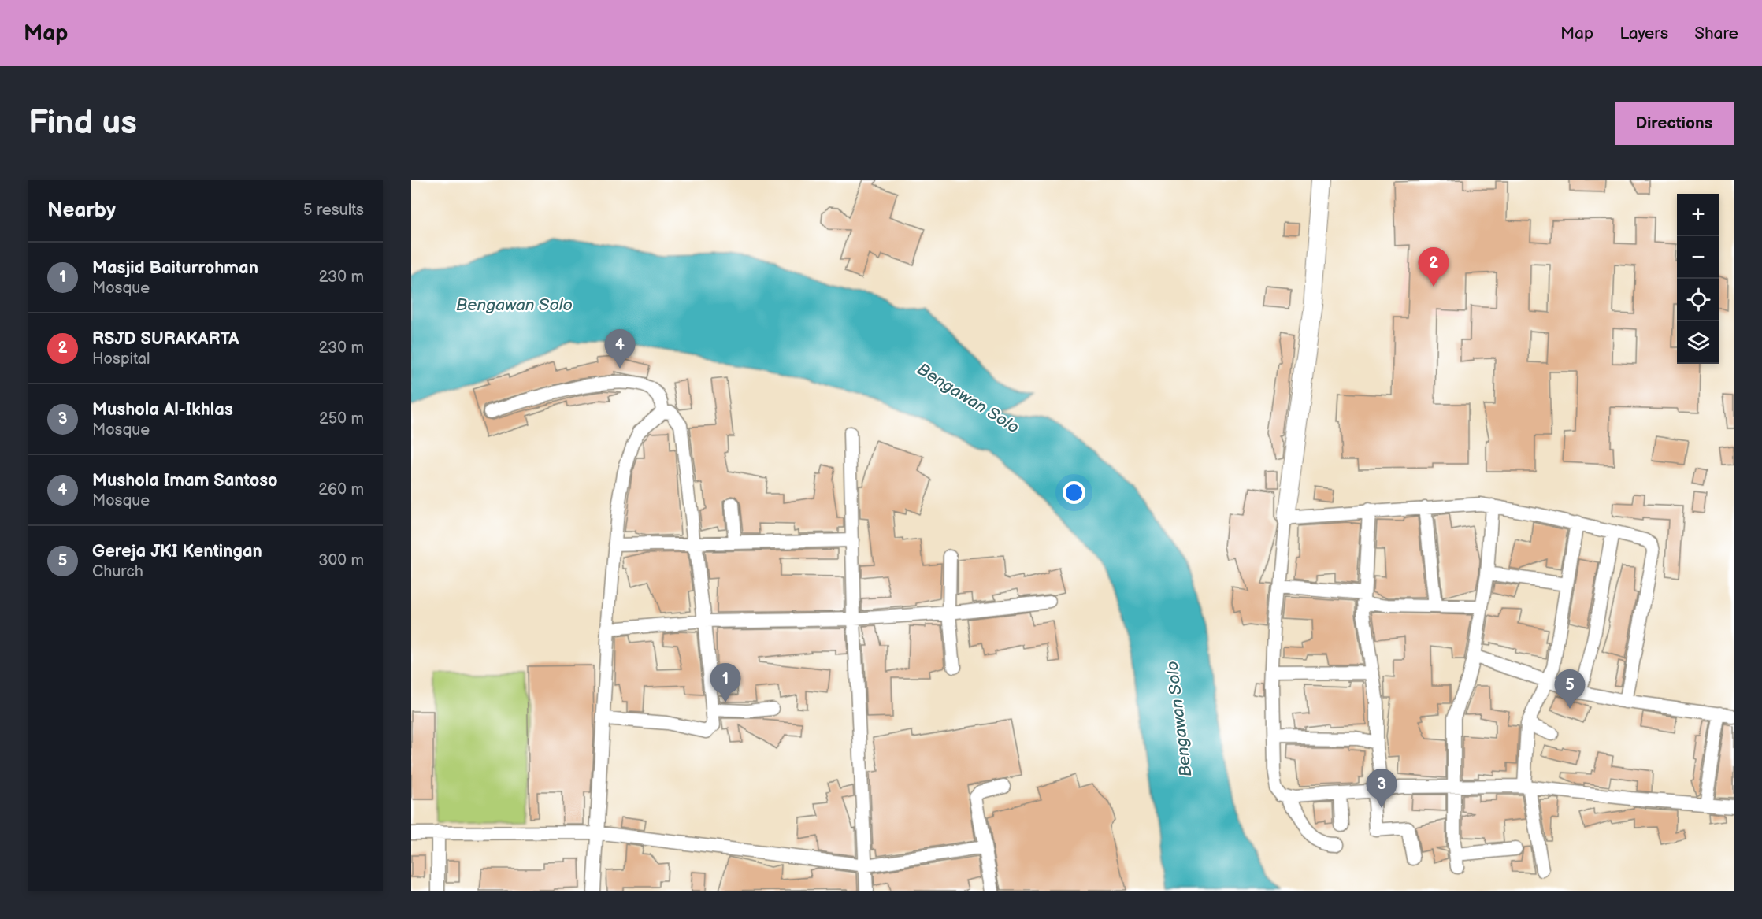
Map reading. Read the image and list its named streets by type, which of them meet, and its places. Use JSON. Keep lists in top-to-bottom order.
{
  "water": ["Bengawan Solo"],
  "page": {
    "header": "Map",
    "nav": ["Map", "Layers", "Share"],
    "buttons": "Directions",
    "title": "Find us",
    "heading": ["Nearby", "5 results"],
    "map_buttons": ["+", "−"],
    "list": [
      {
        "mark": "1",
        "name": "Masjid Baiturrohman",
        "note": "Mosque",
        "value": "230 m"
      },
      {
        "mark": "2",
        "name": "RSJD SURAKARTA",
        "note": "Hospital",
        "value": "230 m"
      },
      {
        "mark": "3",
        "name": "Mushola Al-Ikhlas",
        "note": "Mosque",
        "value": "250 m"
      },
      {
        "mark": "4",
        "name": "Mushola Imam Santoso",
        "note": "Mosque",
        "value": "260 m"
      },
      {
        "mark": "5",
        "name": "Gereja JKI Kentingan",
        "note": "Church",
        "value": "300 m"
      }
    ],
    "pins": [
      "2",
      "4",
      "1",
      "5",
      "3"
    ]
  }
}
